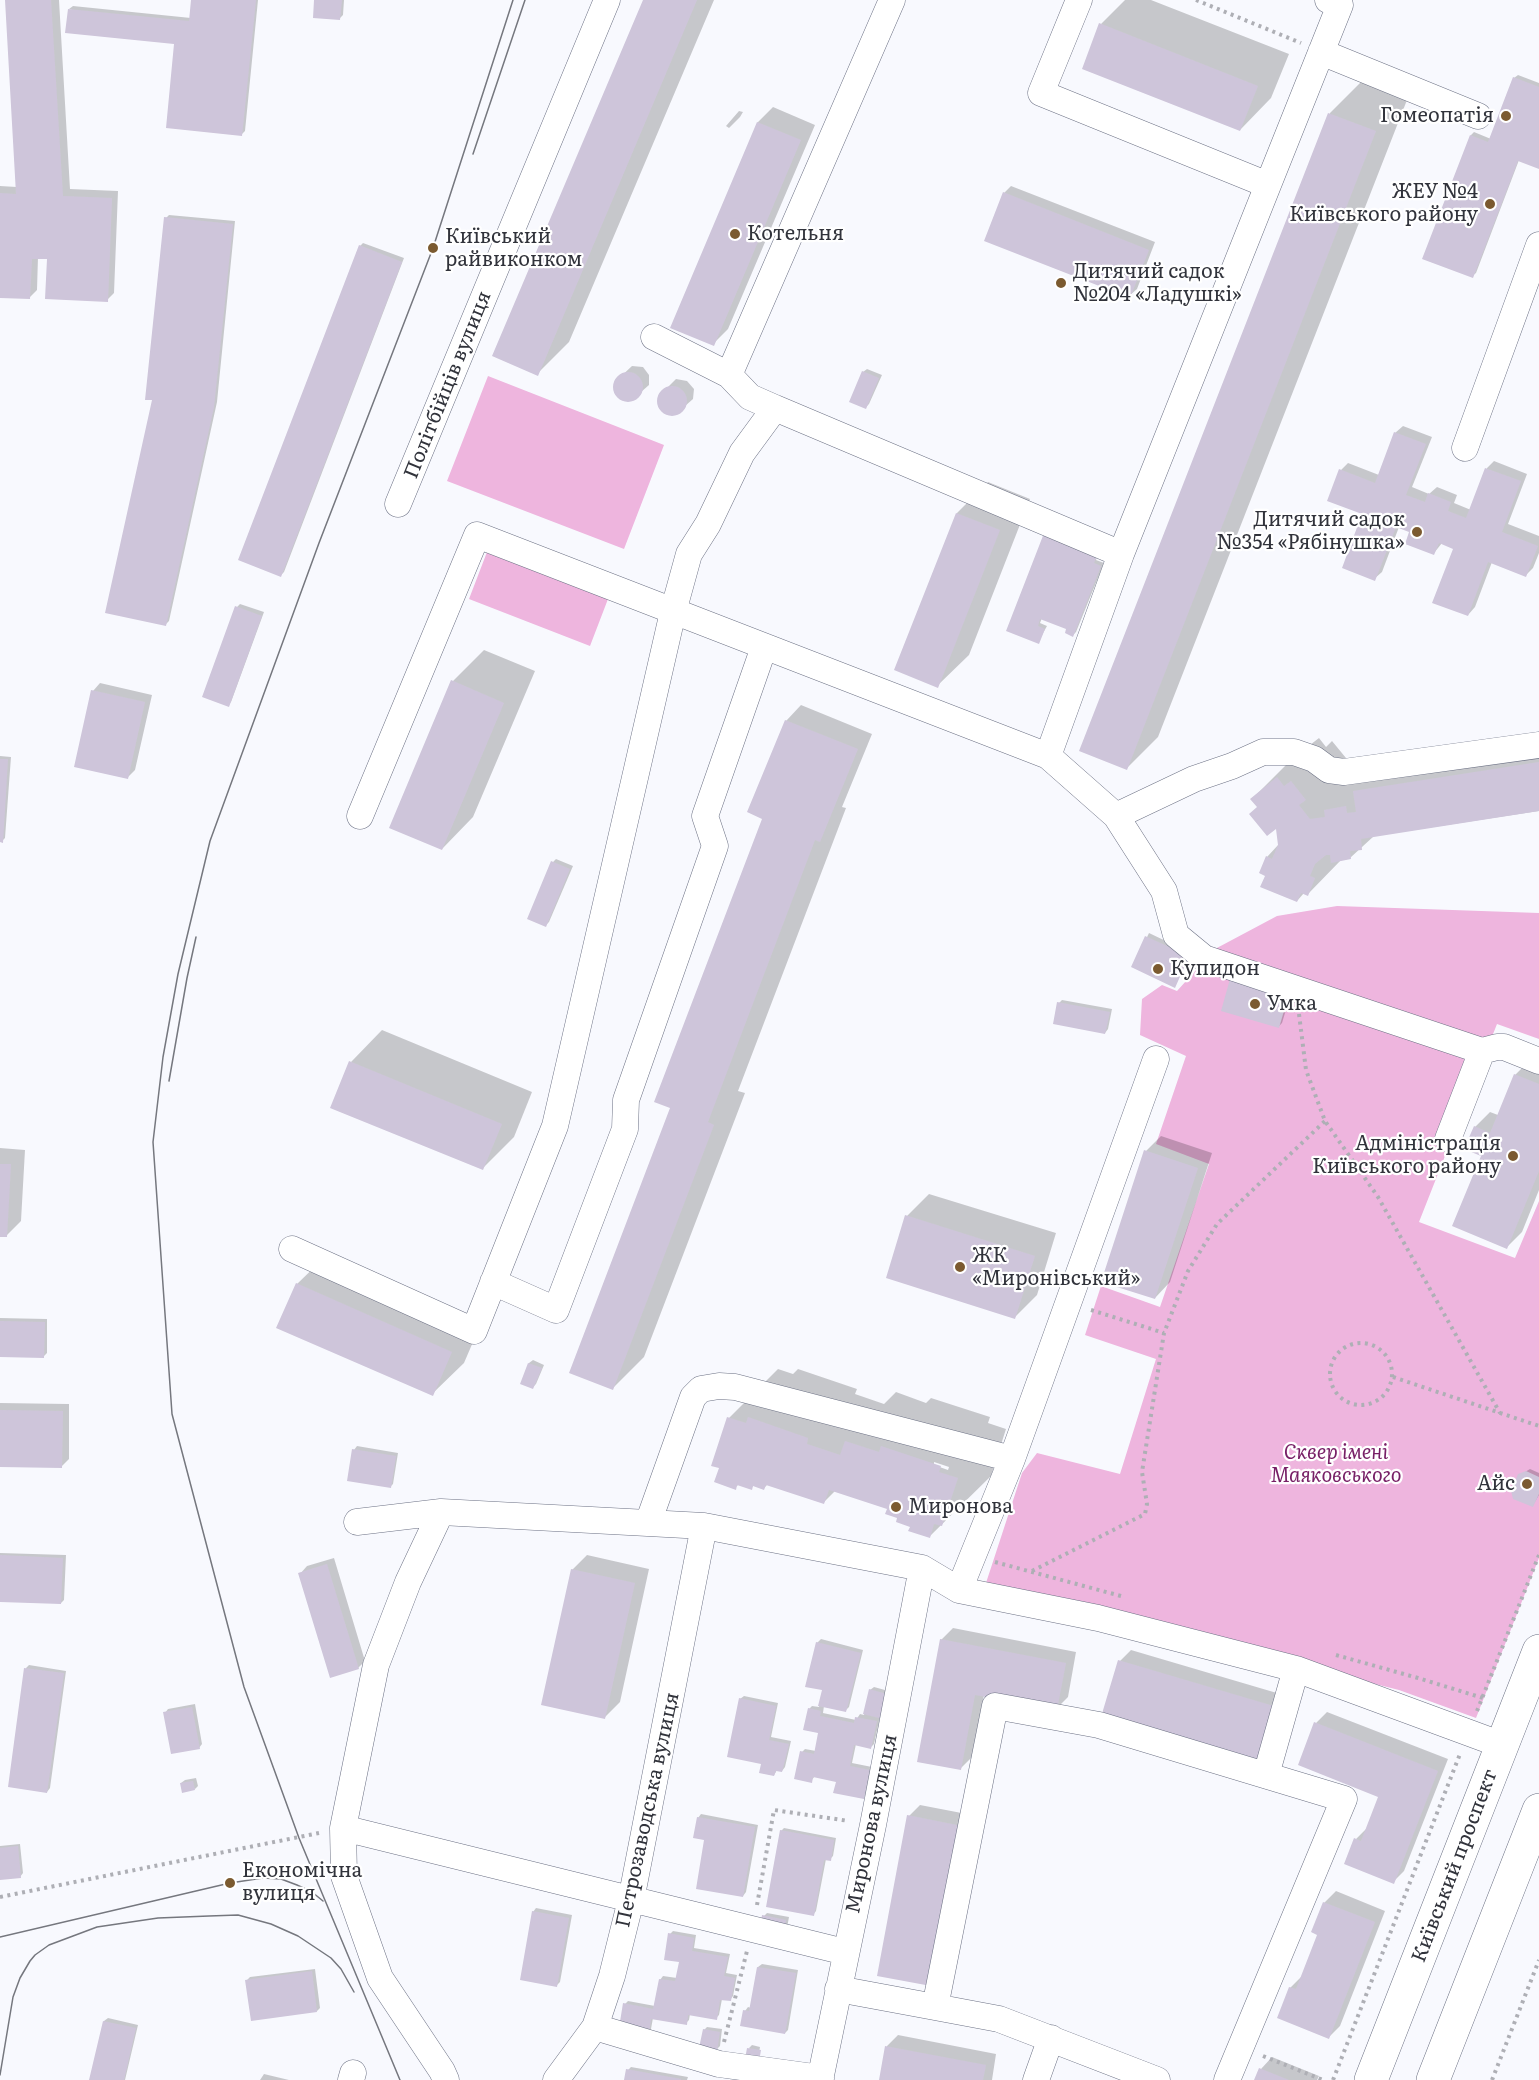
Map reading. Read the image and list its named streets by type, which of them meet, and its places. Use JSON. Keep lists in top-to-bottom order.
{
  "streets": {
    "main road": ["Київський проспект"],
    "street": ["Політбійців вулиця", "Петрозаводська вулиця", "Миронова вулиця"]
  },
  "parks": ["Сквер імені Маяковського"],
  "places": [
    "Гомеопатія",
    "ЖЕУ №4 Київського району",
    "Котельня",
    "Київський райвиконком",
    "Дитячий садок №204 «Ладушкі»",
    "Дитячий садок №354 «Рябінушка»",
    "Купидон",
    "Умка",
    "Адміністрація Київського району",
    "ЖК «Миронівський»",
    "Айс",
    "Миронова",
    "Економічна вулиця"
  ]
}
